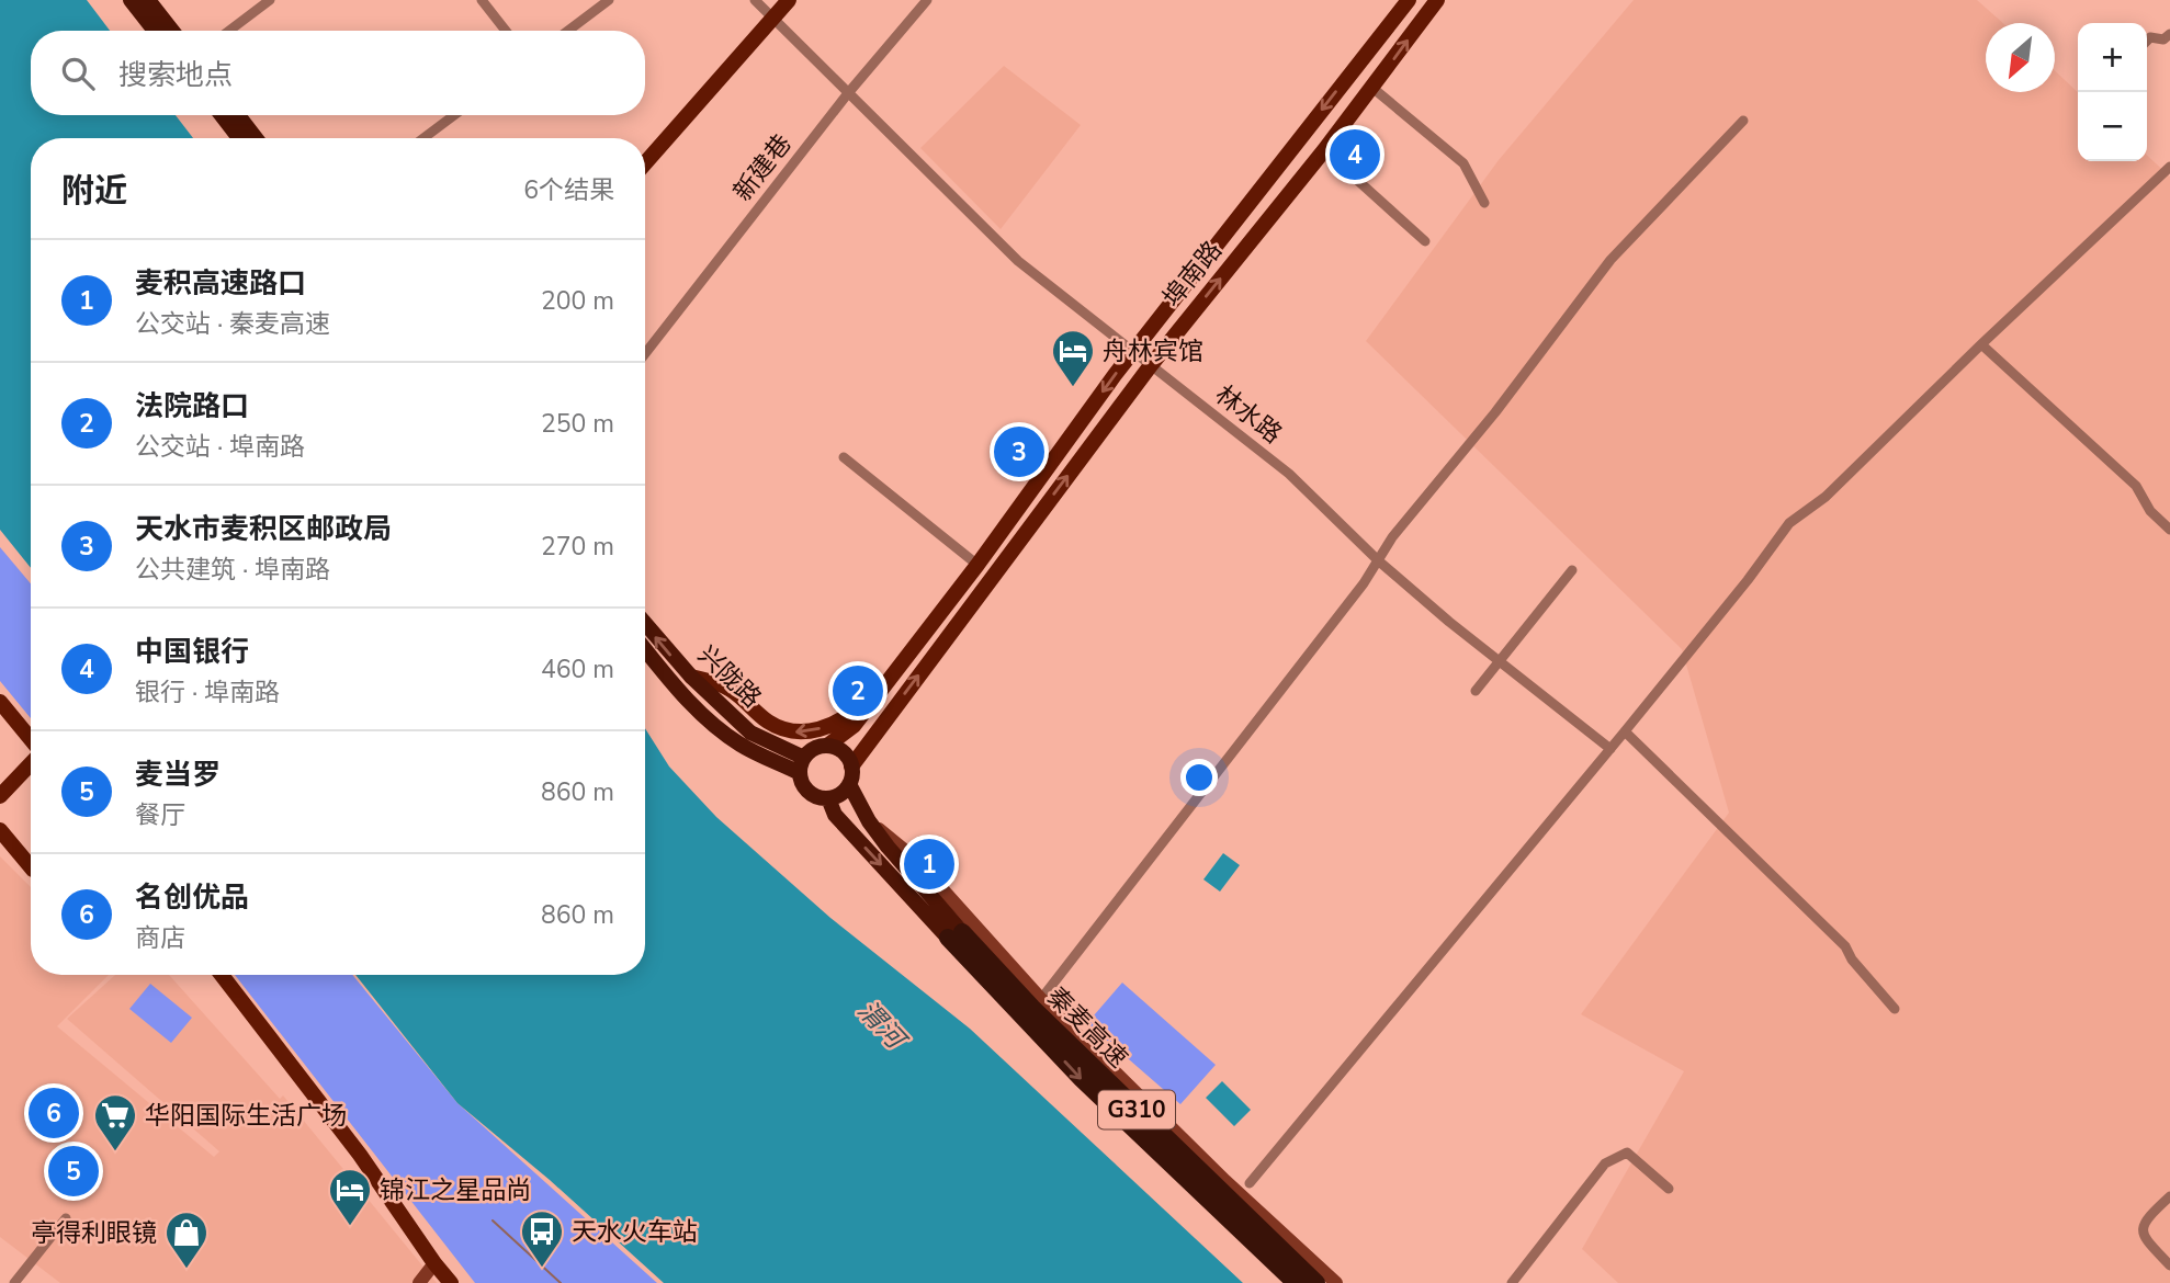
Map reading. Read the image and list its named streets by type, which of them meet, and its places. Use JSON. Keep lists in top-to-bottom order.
{
  "streets": {
    "highway": ["兴陇路", "秦麦高速", "G310"],
    "main road": ["埠南路"],
    "street": ["新建巷", "林水路"]
  },
  "crossings": [
    ["新建巷", "林水路"],
    ["埠南路", "林水路"],
    ["埠南路", "兴陇路"],
    ["埠南路", "秦麦高速"],
    ["兴陇路", "秦麦高速"]
  ],
  "water": ["渭河"],
  "places": {
    "hotel": ["舟林宾馆", "锦江之星品尚"],
    "supermarket": ["华阳国际生活广场"],
    "bus stop": ["天水火车站"],
    "shop": ["亭得利眼镜"]
  },
  "north": "bottom left",
  "page": {
    "map_buttons": ["+", "−"],
    "search": "搜索地点",
    "pins": [
      "4",
      "3",
      "2",
      "1",
      "6",
      "5"
    ],
    "heading": ["附近", "6个结果"],
    "list": [
      {
        "mark": "1",
        "name": "麦积高速路口",
        "note": "公交站 · 秦麦高速",
        "value": "200 m"
      },
      {
        "mark": "2",
        "name": "法院路口",
        "note": "公交站 · 埠南路",
        "value": "250 m"
      },
      {
        "mark": "3",
        "name": "天水市麦积区邮政局",
        "note": "公共建筑 · 埠南路",
        "value": "270 m"
      },
      {
        "mark": "4",
        "name": "中国银行",
        "note": "银行 · 埠南路",
        "value": "460 m"
      },
      {
        "mark": "5",
        "name": "麦当罗",
        "note": "餐厅",
        "value": "860 m"
      },
      {
        "mark": "6",
        "name": "名创优品",
        "note": "商店",
        "value": "860 m"
      }
    ]
  }
}
